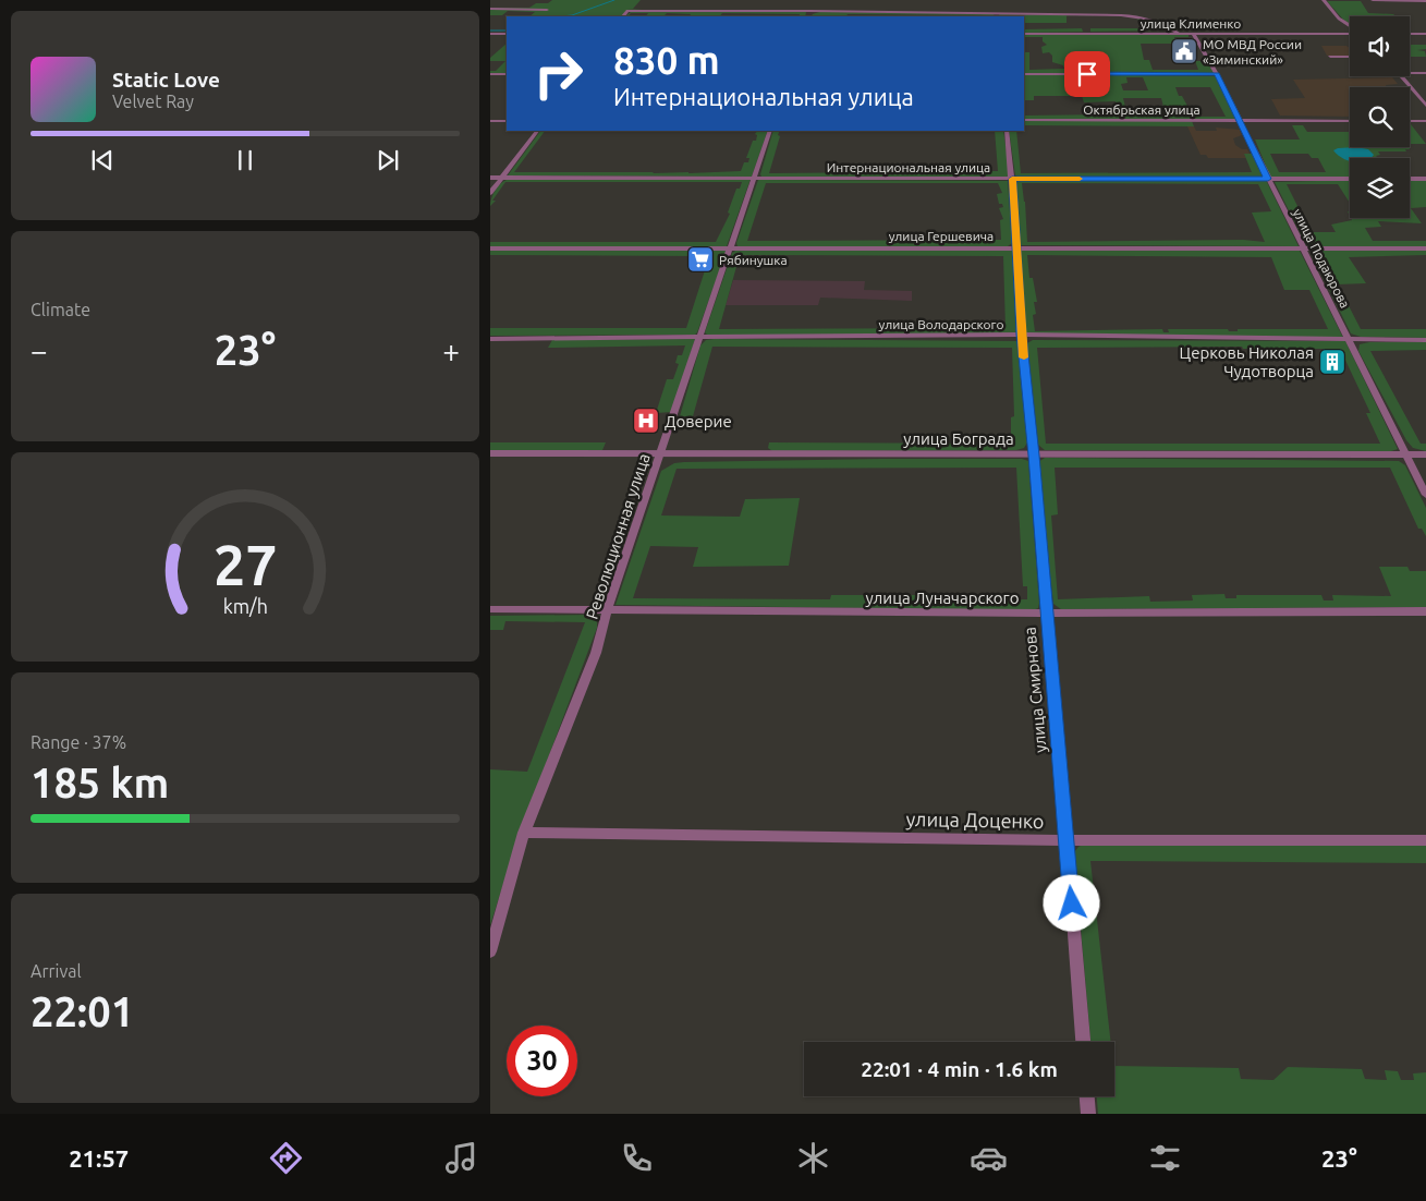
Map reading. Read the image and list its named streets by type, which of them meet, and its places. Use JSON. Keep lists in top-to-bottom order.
{
  "streets": {
    "street": [
      "улица Клименко",
      "Октябрьская улица",
      "Интернациональная улица",
      "улица Гершевича",
      "улица Подаюрова",
      "улица Володарского",
      "улица Бограда",
      "Революционная улица",
      "улица Луначарского",
      "улица Смирнова",
      "улица Доценко"
    ]
  },
  "crossings": [
    ["улица Клименко", "улица Подаюрова"],
    ["Октябрьская улица", "улица Подаюрова"],
    ["Интернациональная улица", "улица Подаюрова"],
    ["Интернациональная улица", "Революционная улица"],
    ["Интернациональная улица", "улица Смирнова"],
    ["улица Гершевича", "улица Подаюрова"],
    ["улица Гершевича", "Революционная улица"],
    ["улица Гершевича", "улица Смирнова"],
    ["улица Подаюрова", "улица Володарского"],
    ["улица Подаюрова", "улица Бограда"],
    ["улица Володарского", "Революционная улица"],
    ["улица Володарского", "улица Смирнова"],
    ["улица Бограда", "Революционная улица"],
    ["улица Бограда", "улица Смирнова"],
    ["Революционная улица", "улица Луначарского"],
    ["Революционная улица", "улица Доценко"],
    ["улица Луначарского", "улица Смирнова"],
    ["улица Смирнова", "улица Доценко"]
  ],
  "places": {
    "public building": ["МО МВД России «Зиминский»"],
    "supermarket": ["Рябинушка"],
    "building": ["Церковь Николая Чудотворца"],
    "hospital": ["Доверие"]
  },
  "page": {
    "turn": ["830 m", "Интернациональная улица"],
    "song": ["Static Love", "Velvet Ray"],
    "tile": [
      "Climate",
      ["Range · 37%", "185 km"],
      ["Arrival", "22:01"]
    ],
    "heat": ["−", "23°", "+"],
    "limit": "30",
    "trip": "22:01 · 4 min · 1.6 km",
    "tabs": ["21:57", "23°"],
    "gauge": ["27", "km/h"]
  }
}
